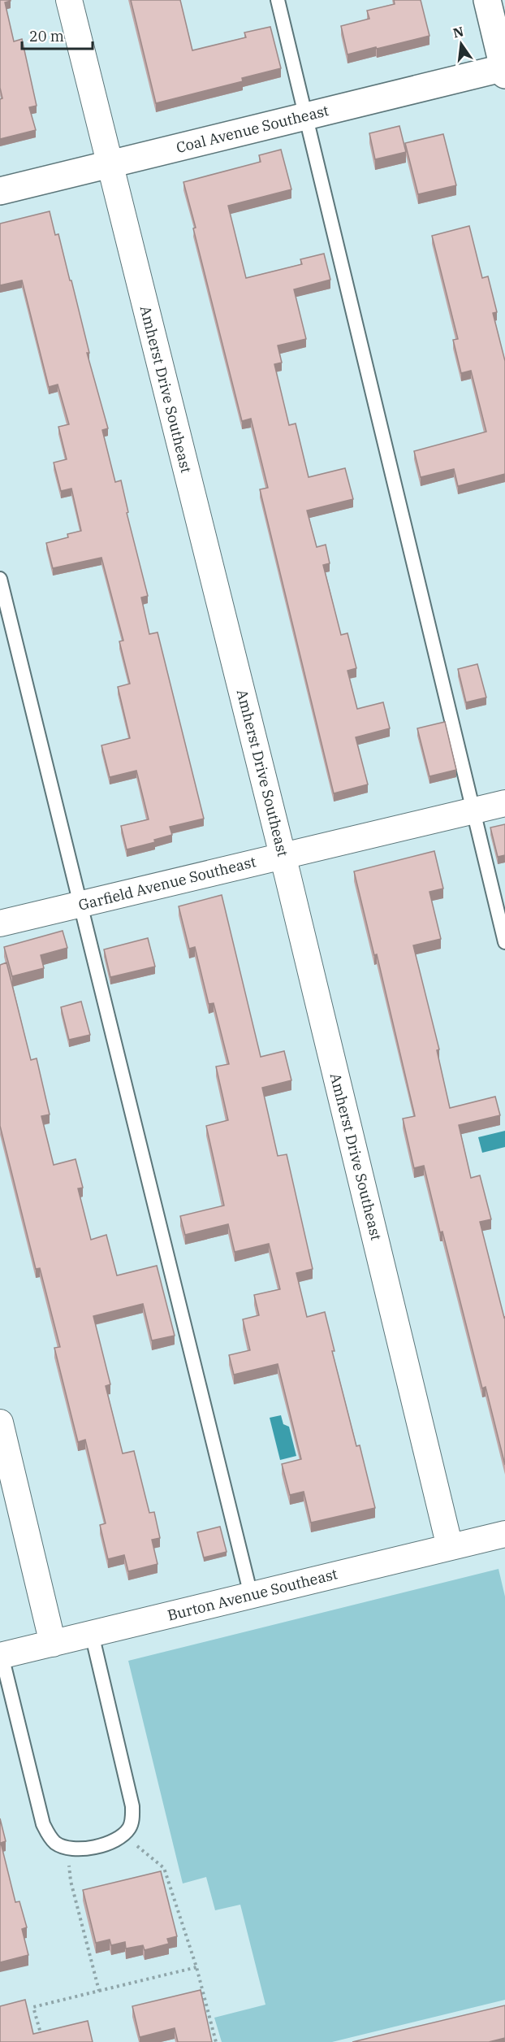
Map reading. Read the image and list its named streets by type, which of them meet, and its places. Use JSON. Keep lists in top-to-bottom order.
{
  "streets": {
    "main road": ["Coal Avenue Southeast"],
    "street": ["Amherst Drive Southeast", "Garfield Avenue Southeast", "Burton Avenue Southeast"]
  },
  "crossings": [
    ["Coal Avenue Southeast", "Amherst Drive Southeast"],
    ["Amherst Drive Southeast", "Garfield Avenue Southeast"],
    ["Amherst Drive Southeast", "Burton Avenue Southeast"]
  ],
  "scale_bar": "20 m",
  "north": "top"
}
